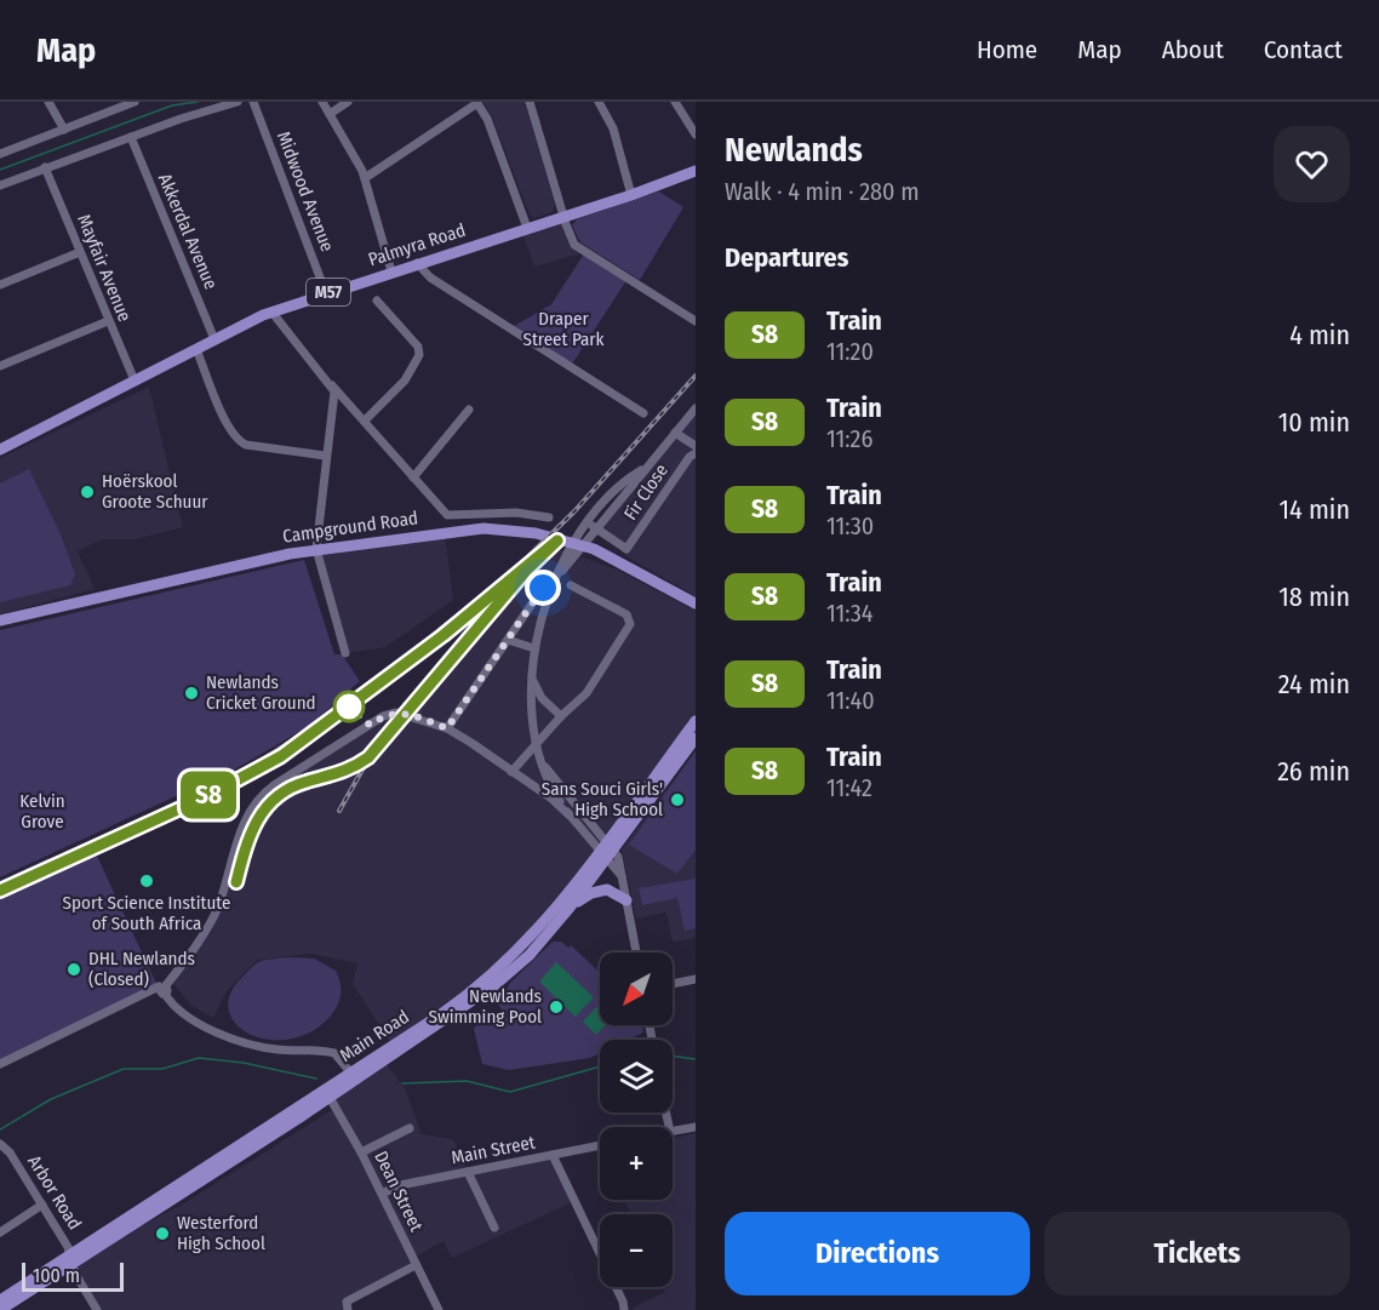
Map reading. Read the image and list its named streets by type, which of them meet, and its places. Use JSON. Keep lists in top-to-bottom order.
{
  "streets": {
    "main road": [
      "Palmyra Road",
      "M57",
      "Campground Road",
      "Main Road"
    ],
    "street": [
      "Midwood Avenue",
      "Akkerdal Avenue",
      "Mayfair Avenue",
      "Fir Close",
      "Main Street",
      "Dean Street",
      "Arbor Road"
    ]
  },
  "crossings": [
    ["Midwood Avenue", "Palmyra Road"],
    ["Akkerdal Avenue", "Palmyra Road"],
    ["Palmyra Road", "Mayfair Avenue"],
    ["Main Road", "Dean Street"],
    ["Main Road", "Arbor Road"],
    ["Main Street", "Dean Street"]
  ],
  "parks": ["Draper Street Park", "Kelvin Grove"],
  "places": [
    "Hoërskool Groote Schuur",
    "Newlands Cricket Ground",
    "Sans Souci Girls' High School",
    "Sport Science Institute of South Africa",
    "DHL Newlands (Closed)",
    "Newlands Swimming Pool",
    "Westerford High School"
  ],
  "scale_bar": "100 m",
  "north": "bottom left",
  "page": {
    "header": "Map",
    "nav": [
      "Home",
      "Map",
      "About",
      "Contact"
    ],
    "on_map": "S8",
    "heading": [
      ["Newlands", "Walk · 4 min · 280 m"],
      "Departures"
    ],
    "list": [
      {
        "mark": "S8",
        "name": "Train",
        "note": "11:20",
        "value": "4 min"
      },
      {
        "mark": "S8",
        "name": "Train",
        "note": "11:26",
        "value": "10 min"
      },
      {
        "mark": "S8",
        "name": "Train",
        "note": "11:30",
        "value": "14 min"
      },
      {
        "mark": "S8",
        "name": "Train",
        "note": "11:34",
        "value": "18 min"
      },
      {
        "mark": "S8",
        "name": "Train",
        "note": "11:40",
        "value": "24 min"
      },
      {
        "mark": "S8",
        "name": "Train",
        "note": "11:42",
        "value": "26 min"
      }
    ],
    "map_buttons": ["+", "−"],
    "buttons": ["Directions", "Tickets"],
    "scale": "100 m"
  }
}
